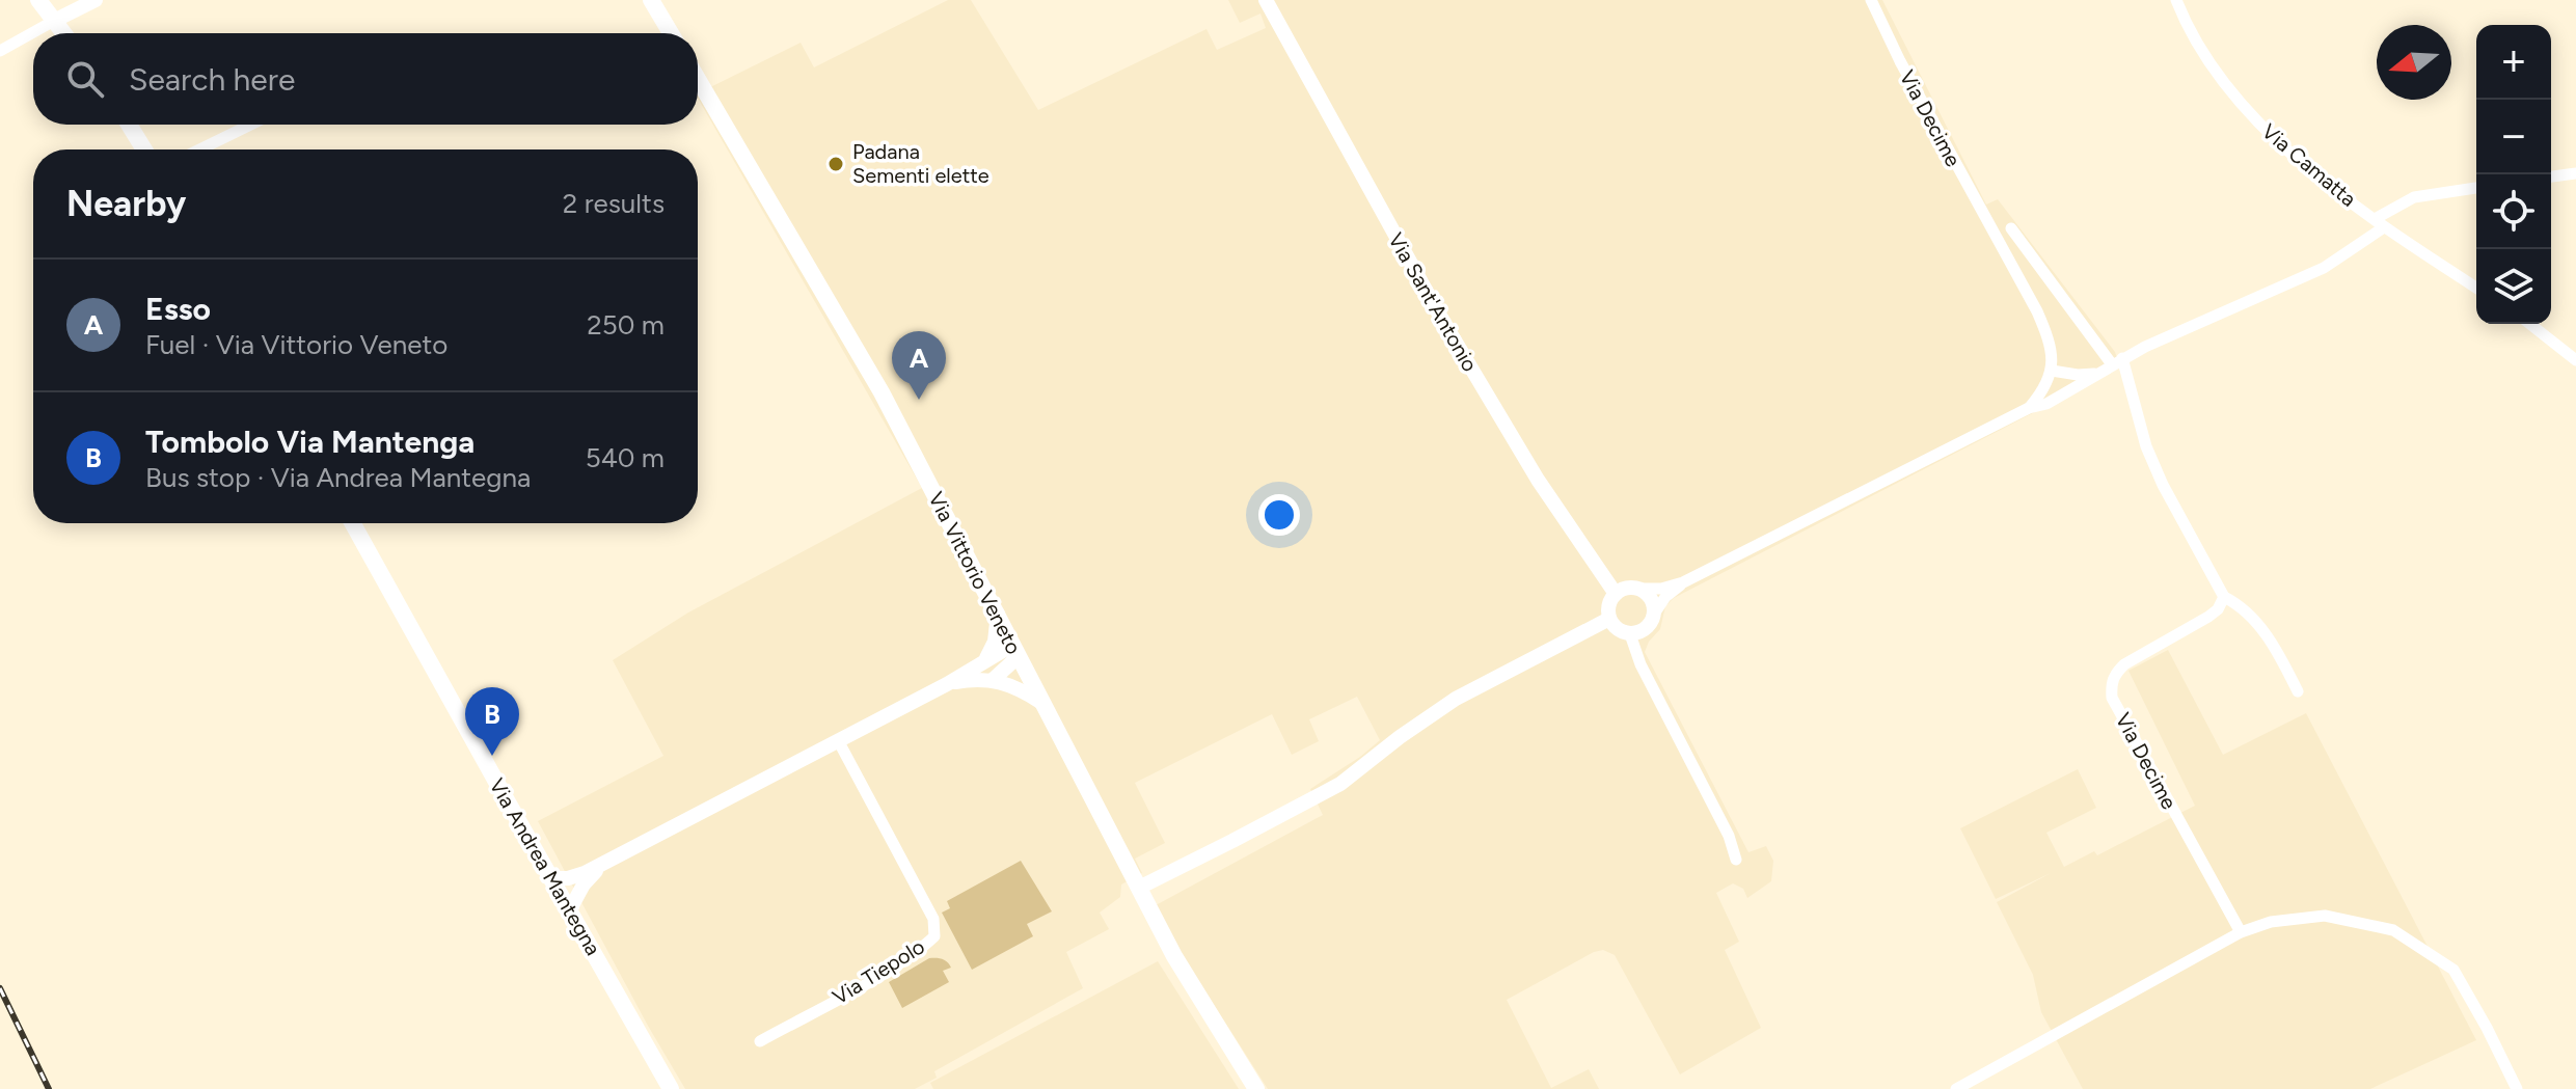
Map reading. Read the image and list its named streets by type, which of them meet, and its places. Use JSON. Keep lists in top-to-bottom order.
{
  "streets": {
    "main road": ["Via Vittorio Veneto", "Via Andrea Mantegna"],
    "street": [
      "Via Decime",
      "Via Camatta",
      "Via Sant'Antonio",
      "Via Tiepolo"
    ]
  },
  "places": ["Padana Sementi elette"],
  "north": "left",
  "page": {
    "map_buttons": ["+", "−"],
    "search": "Search here",
    "heading": ["Nearby", "2 results"],
    "list": [
      {
        "mark": "A",
        "name": "Esso",
        "note": "Fuel · Via Vittorio Veneto",
        "value": "250 m"
      },
      {
        "mark": "B",
        "name": "Tombolo Via Mantenga",
        "note": "Bus stop · Via Andrea Mantegna",
        "value": "540 m"
      }
    ],
    "pins": ["A", "B"]
  }
}
